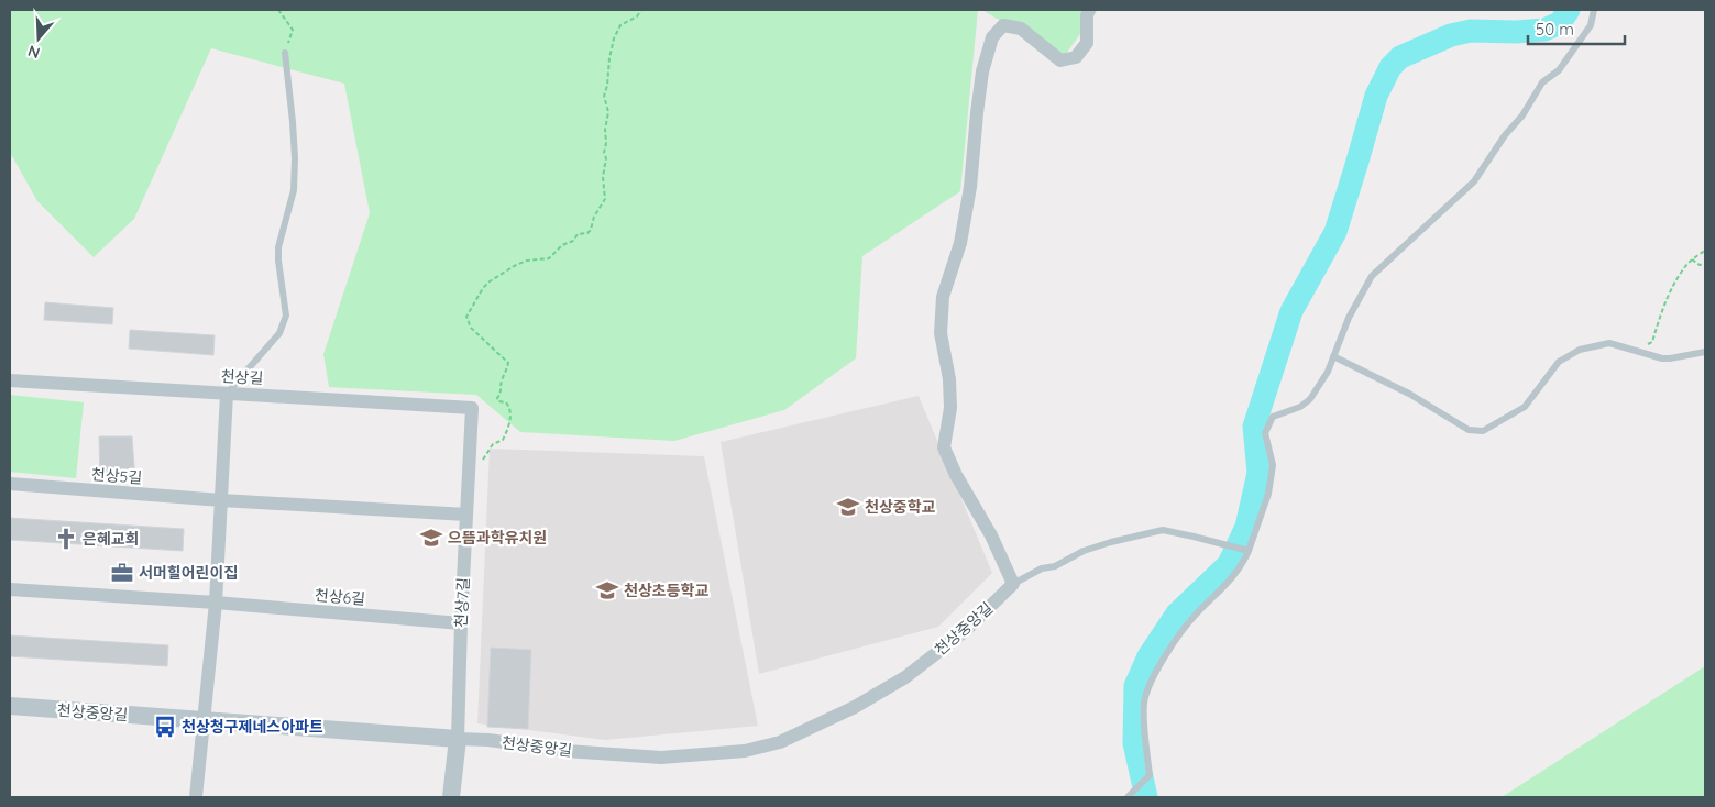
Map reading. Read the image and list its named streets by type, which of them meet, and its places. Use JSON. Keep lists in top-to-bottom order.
{
  "streets": {
    "street": [
      "천상길",
      "천상5길",
      "천상6길",
      "천상7길",
      "천상중앙길"
    ]
  },
  "crossings": [
    ["천상길", "천상7길"],
    ["천상6길", "천상7길"],
    ["천상7길", "천상중앙길"]
  ],
  "places": {
    "school or university": ["천상중학교", "으뜸과학유치원", "천상초등학교"],
    "church": ["은혜교회"],
    "office": ["서머힐어린이집"],
    "bus stop": ["천상청구제네스아파트"]
  },
  "scale_bar": "50 m",
  "north": "bottom"
}
